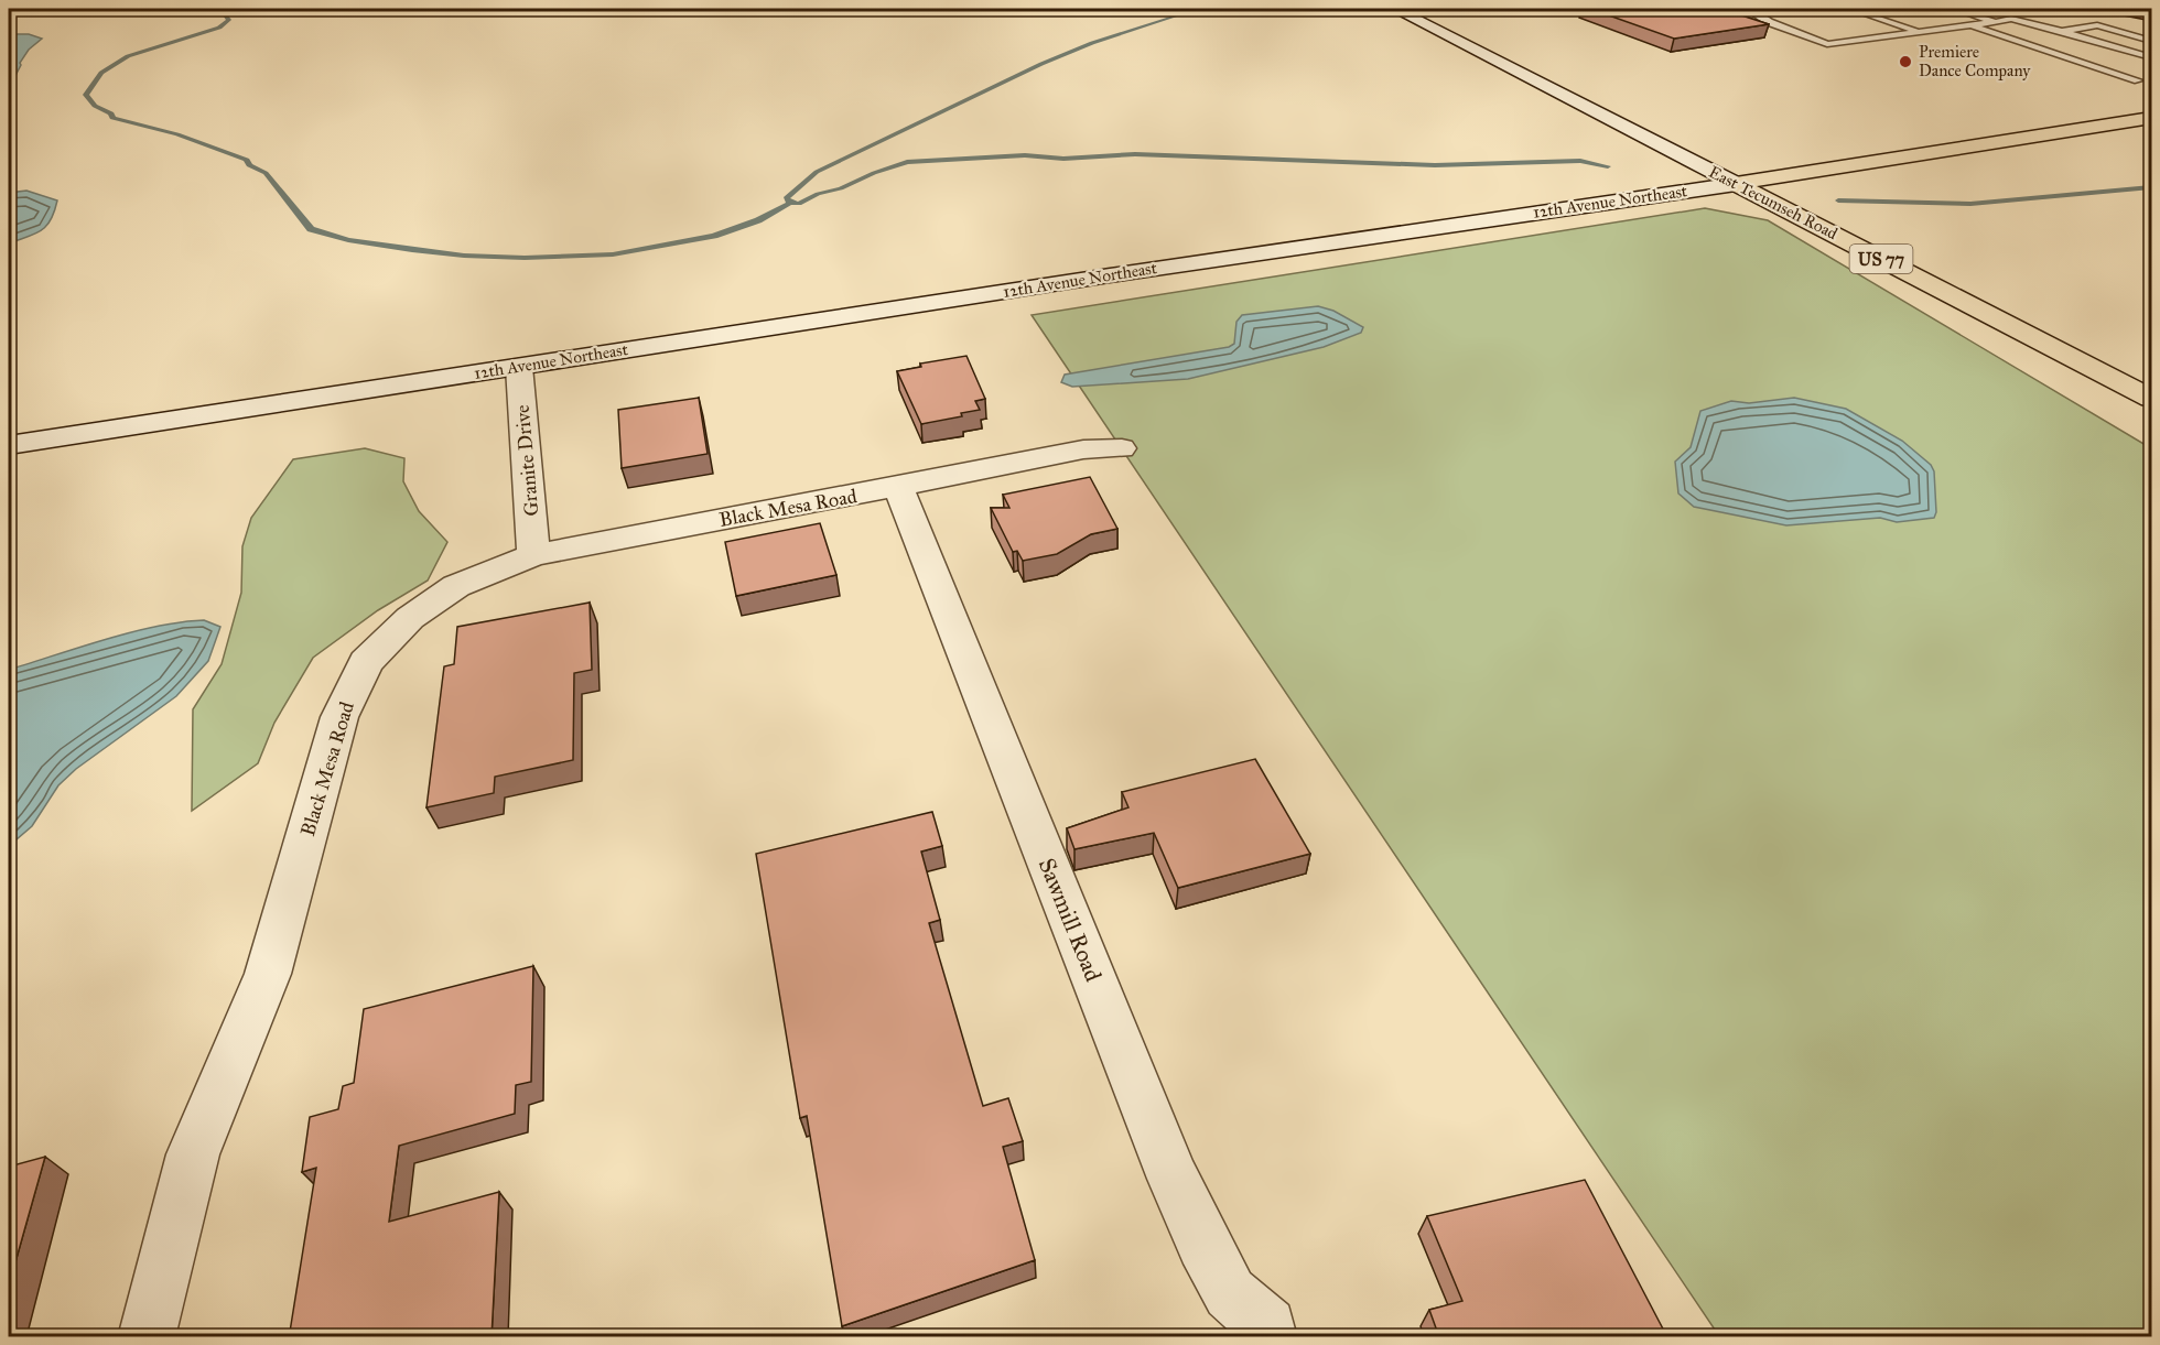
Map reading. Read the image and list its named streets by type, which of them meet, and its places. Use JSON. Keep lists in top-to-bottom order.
{
  "streets": {
    "main road": ["12th Avenue Northeast", "East Tecumseh Road", "US 77"],
    "street": ["Granite Drive", "Black Mesa Road", "Sawmill Road"]
  },
  "crossings": [
    ["12th Avenue Northeast", "East Tecumseh Road"],
    ["12th Avenue Northeast", "Granite Drive"],
    ["Granite Drive", "Black Mesa Road"],
    ["Black Mesa Road", "Sawmill Road"]
  ],
  "places": ["Premiere Dance Company"]
}
